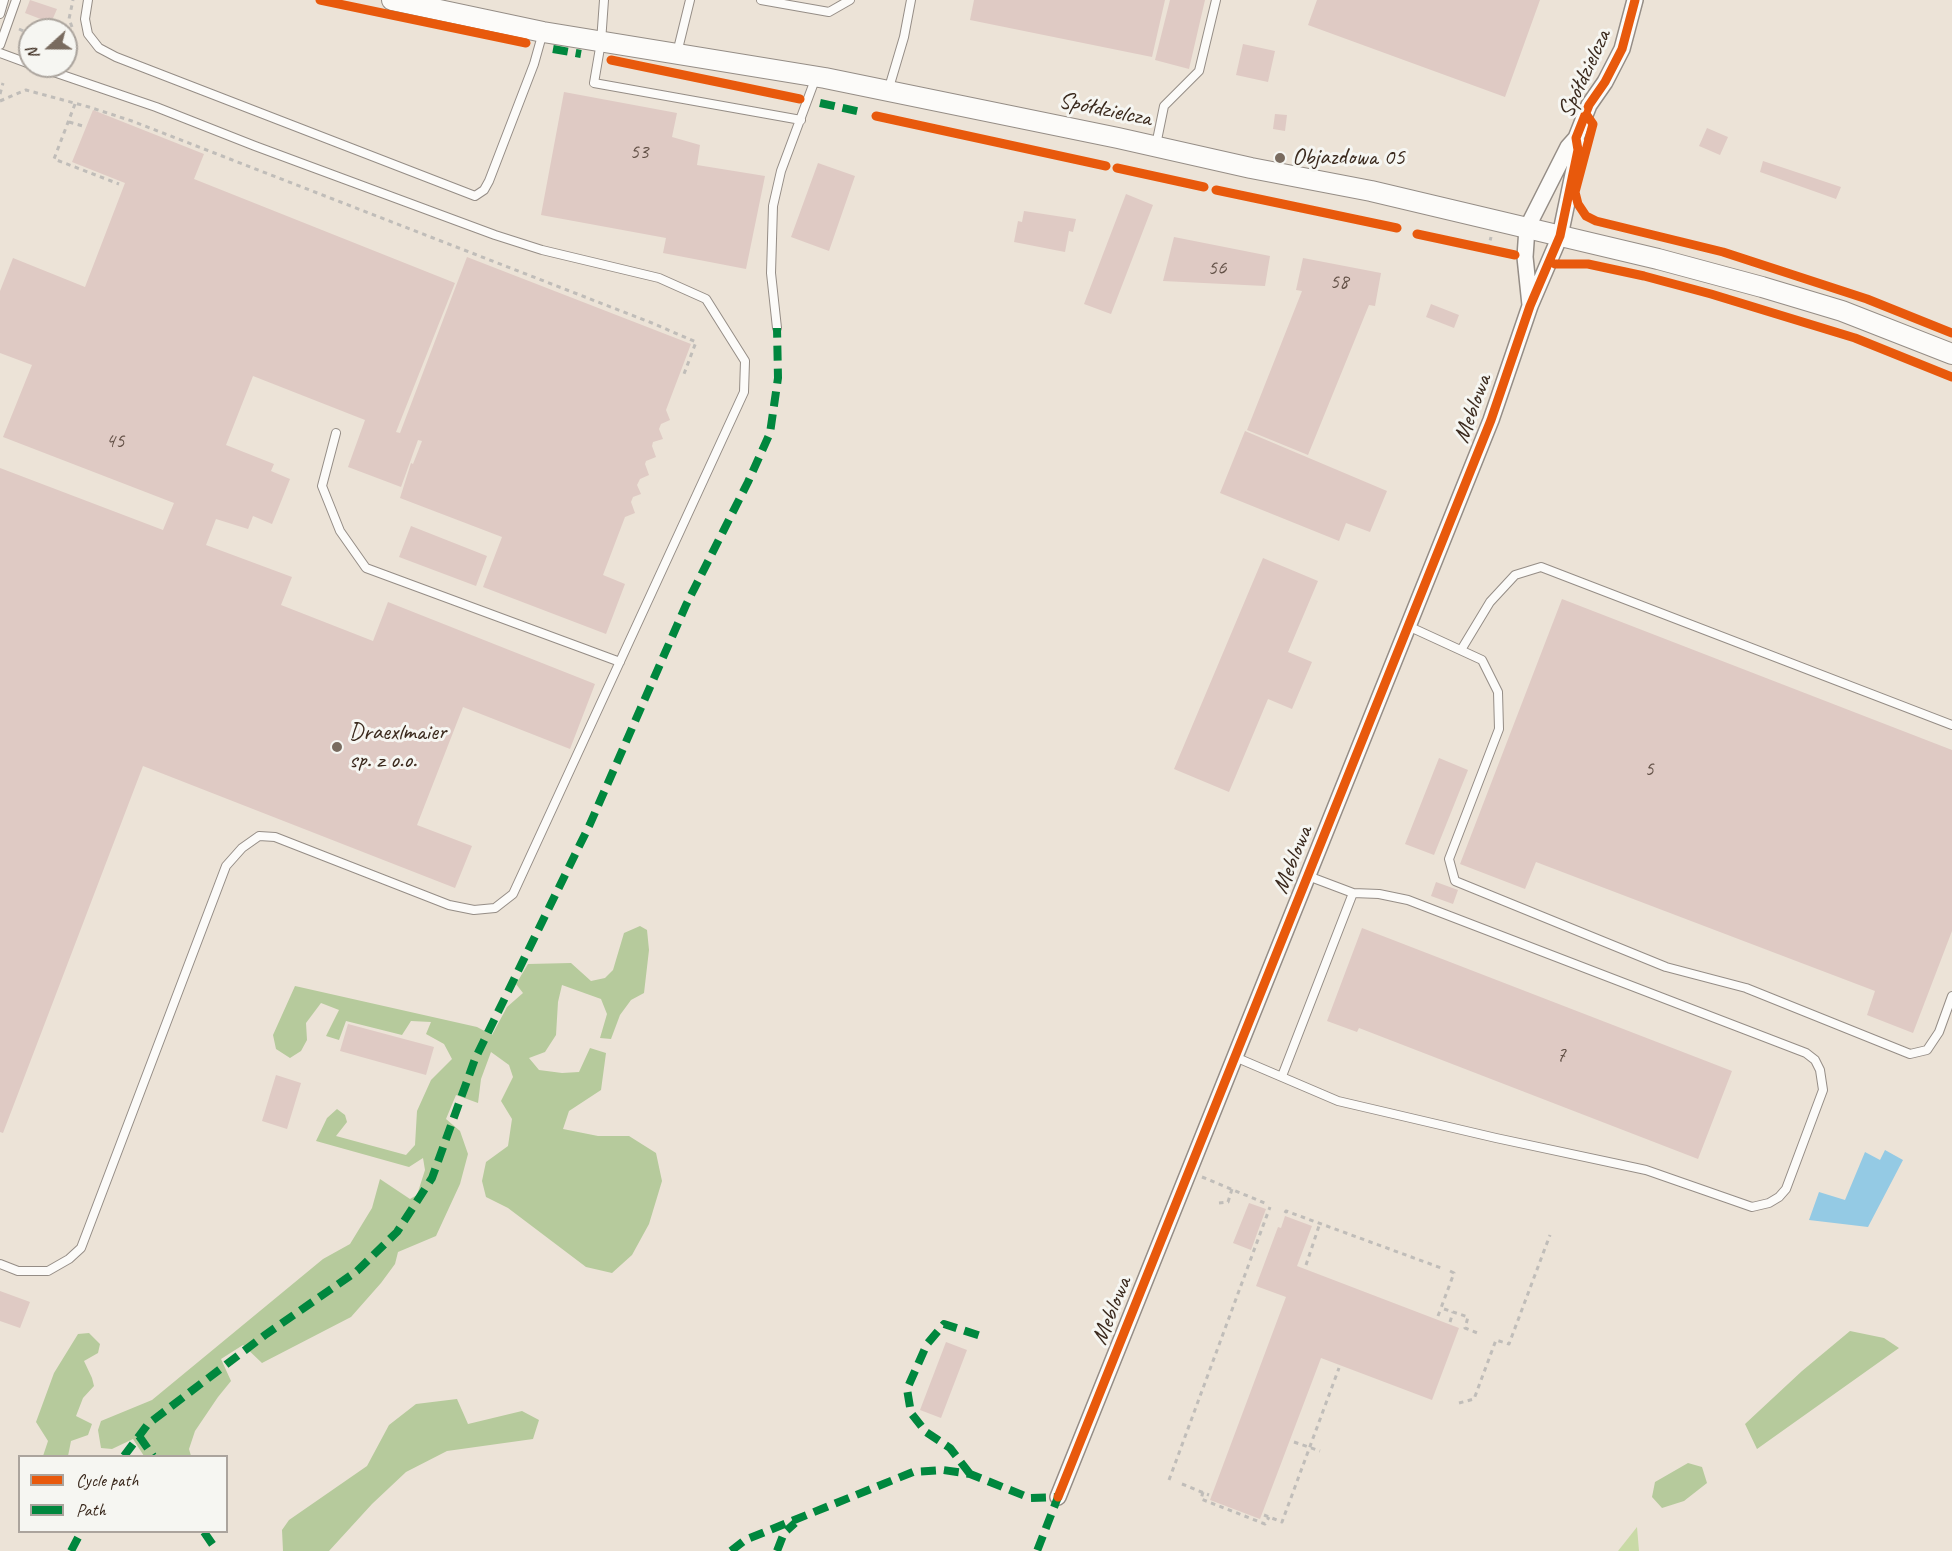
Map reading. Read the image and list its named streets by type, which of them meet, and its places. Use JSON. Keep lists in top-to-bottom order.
{
  "streets": {
    "street": ["Spółdzielcza", "Meblowa"]
  },
  "crossings": [
    ["Spółdzielcza", "Meblowa"]
  ],
  "places": ["Objazdowa 05", "Draexlmaier sp. z o.o."],
  "house_numbers": [
    "53",
    "56",
    "58",
    "45",
    "5",
    "7"
  ],
  "legend": ["Cycle path", "Path"],
  "north": "left"
}
